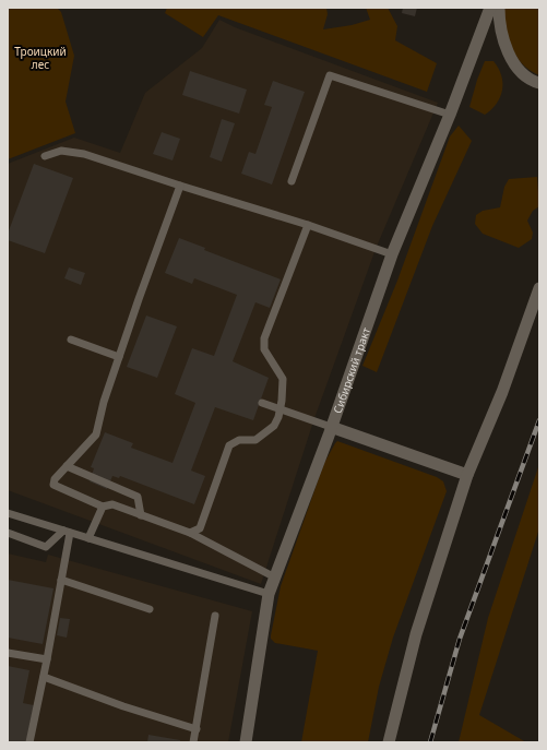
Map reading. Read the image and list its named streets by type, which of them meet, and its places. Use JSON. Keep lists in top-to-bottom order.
{
  "streets": {
    "street": ["Сибирский тракт"]
  },
  "parks": ["Троицкий лес"]
}
